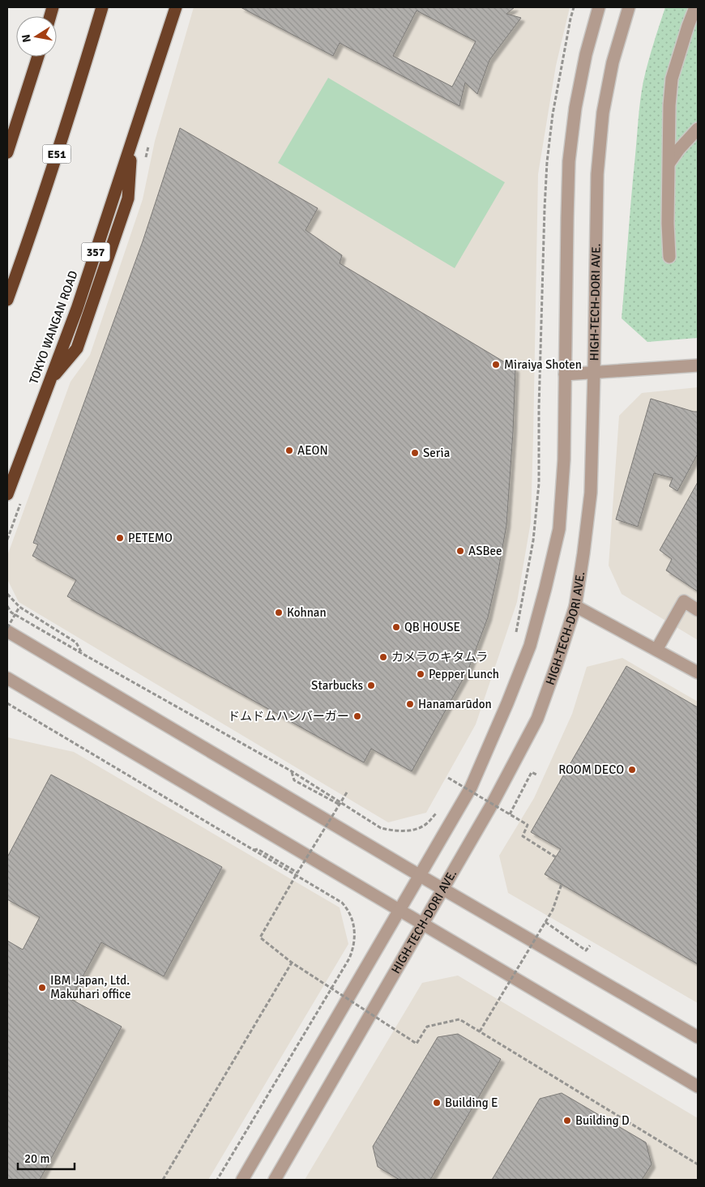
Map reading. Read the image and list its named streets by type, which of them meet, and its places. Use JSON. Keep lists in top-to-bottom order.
{
  "streets": {
    "highway": ["E51", "357", "TOKYO WANGAN ROAD"],
    "street": ["HIGH-TECH-DORI AVE."]
  },
  "places": [
    "Miraiya Shoten",
    "AEON",
    "Seria",
    "PETEMO",
    "ASBee",
    "Kohnan",
    "QB HOUSE",
    "カメラのキタムラ",
    "Pepper Lunch",
    "Starbucks",
    "Hanamarūdon",
    "ドムドムハンバーガー",
    "ROOM DECO",
    "IBM Japan, Ltd. Makuhari office",
    "Building E",
    "Building D"
  ],
  "scale_bar": "20 m",
  "north": "left"
}
